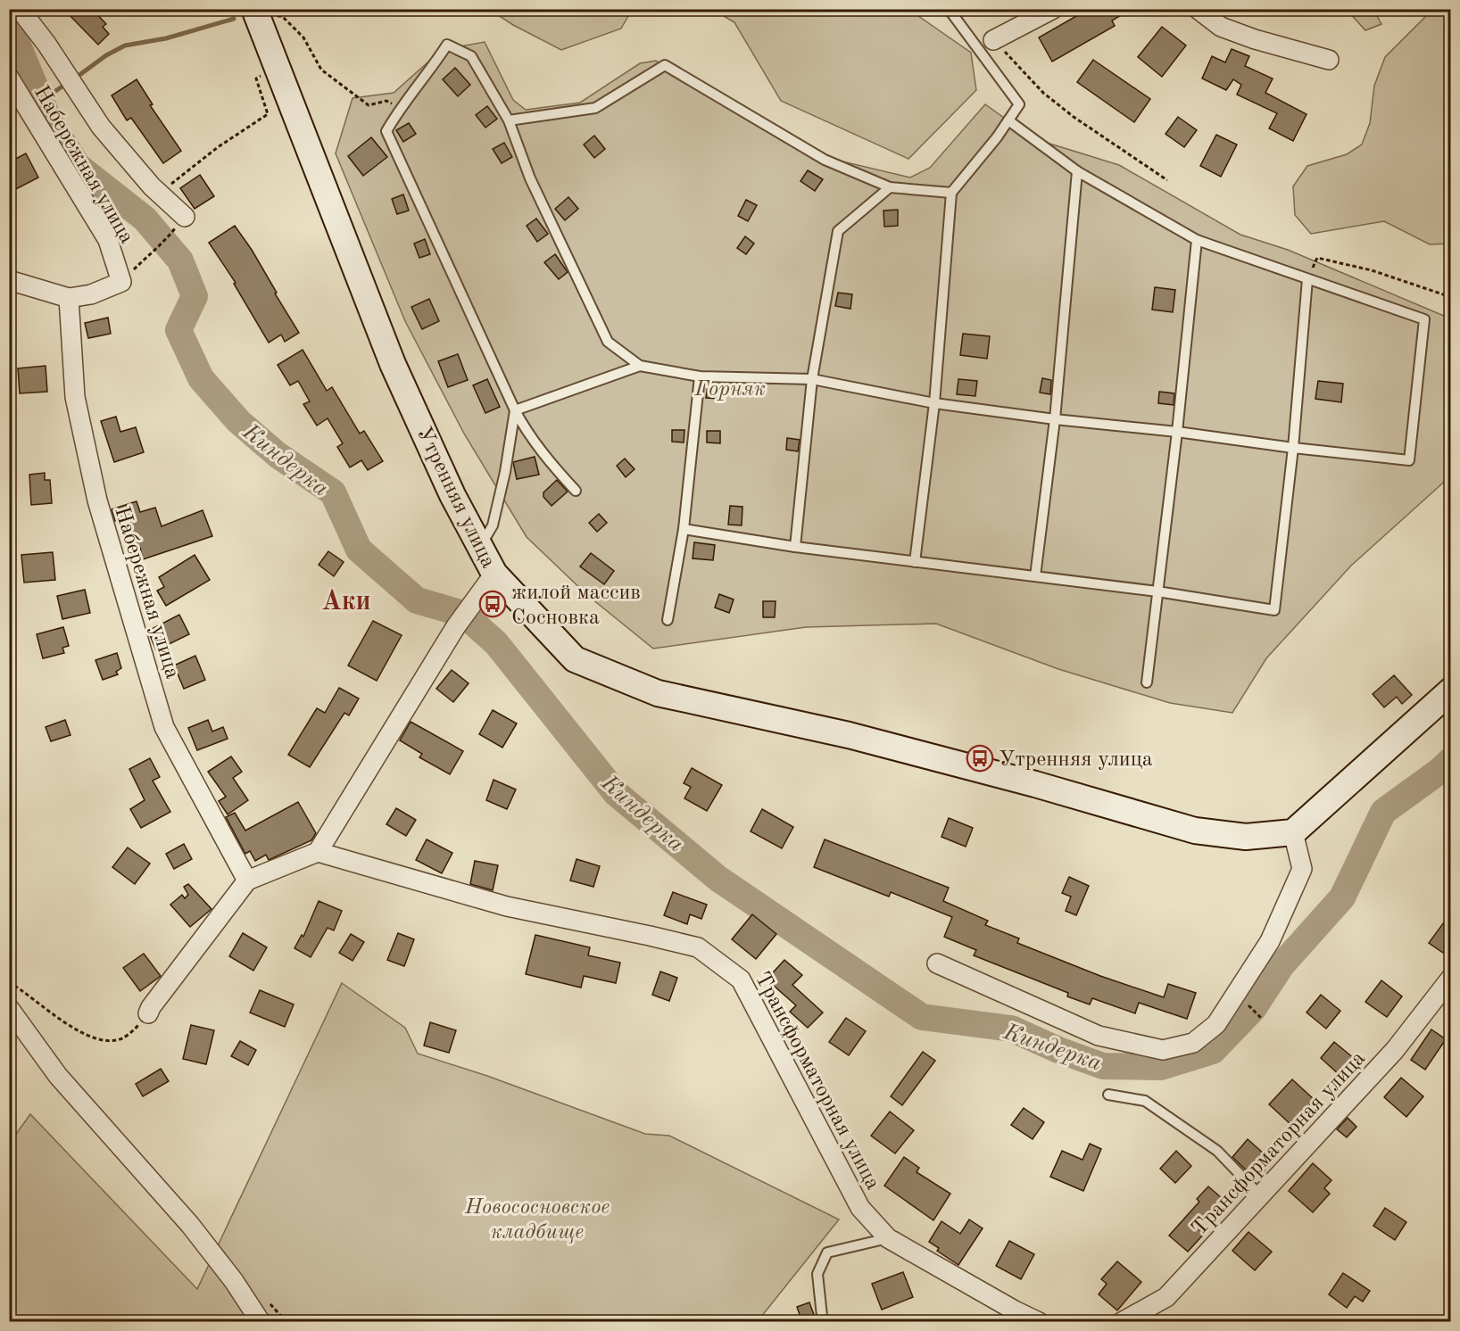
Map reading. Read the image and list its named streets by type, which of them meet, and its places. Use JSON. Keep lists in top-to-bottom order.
{
  "streets": {
    "street": ["Набережная улица", "Утренняя улица", "Трансформаторная улица"]
  },
  "districts": ["Аки"],
  "water": ["Киндерка"],
  "parks": ["Горняк", "Новососновское кладбище"],
  "places": {
    "bus stop": ["жилой массив Сосновка", "Утренняя улица"]
  }
}
